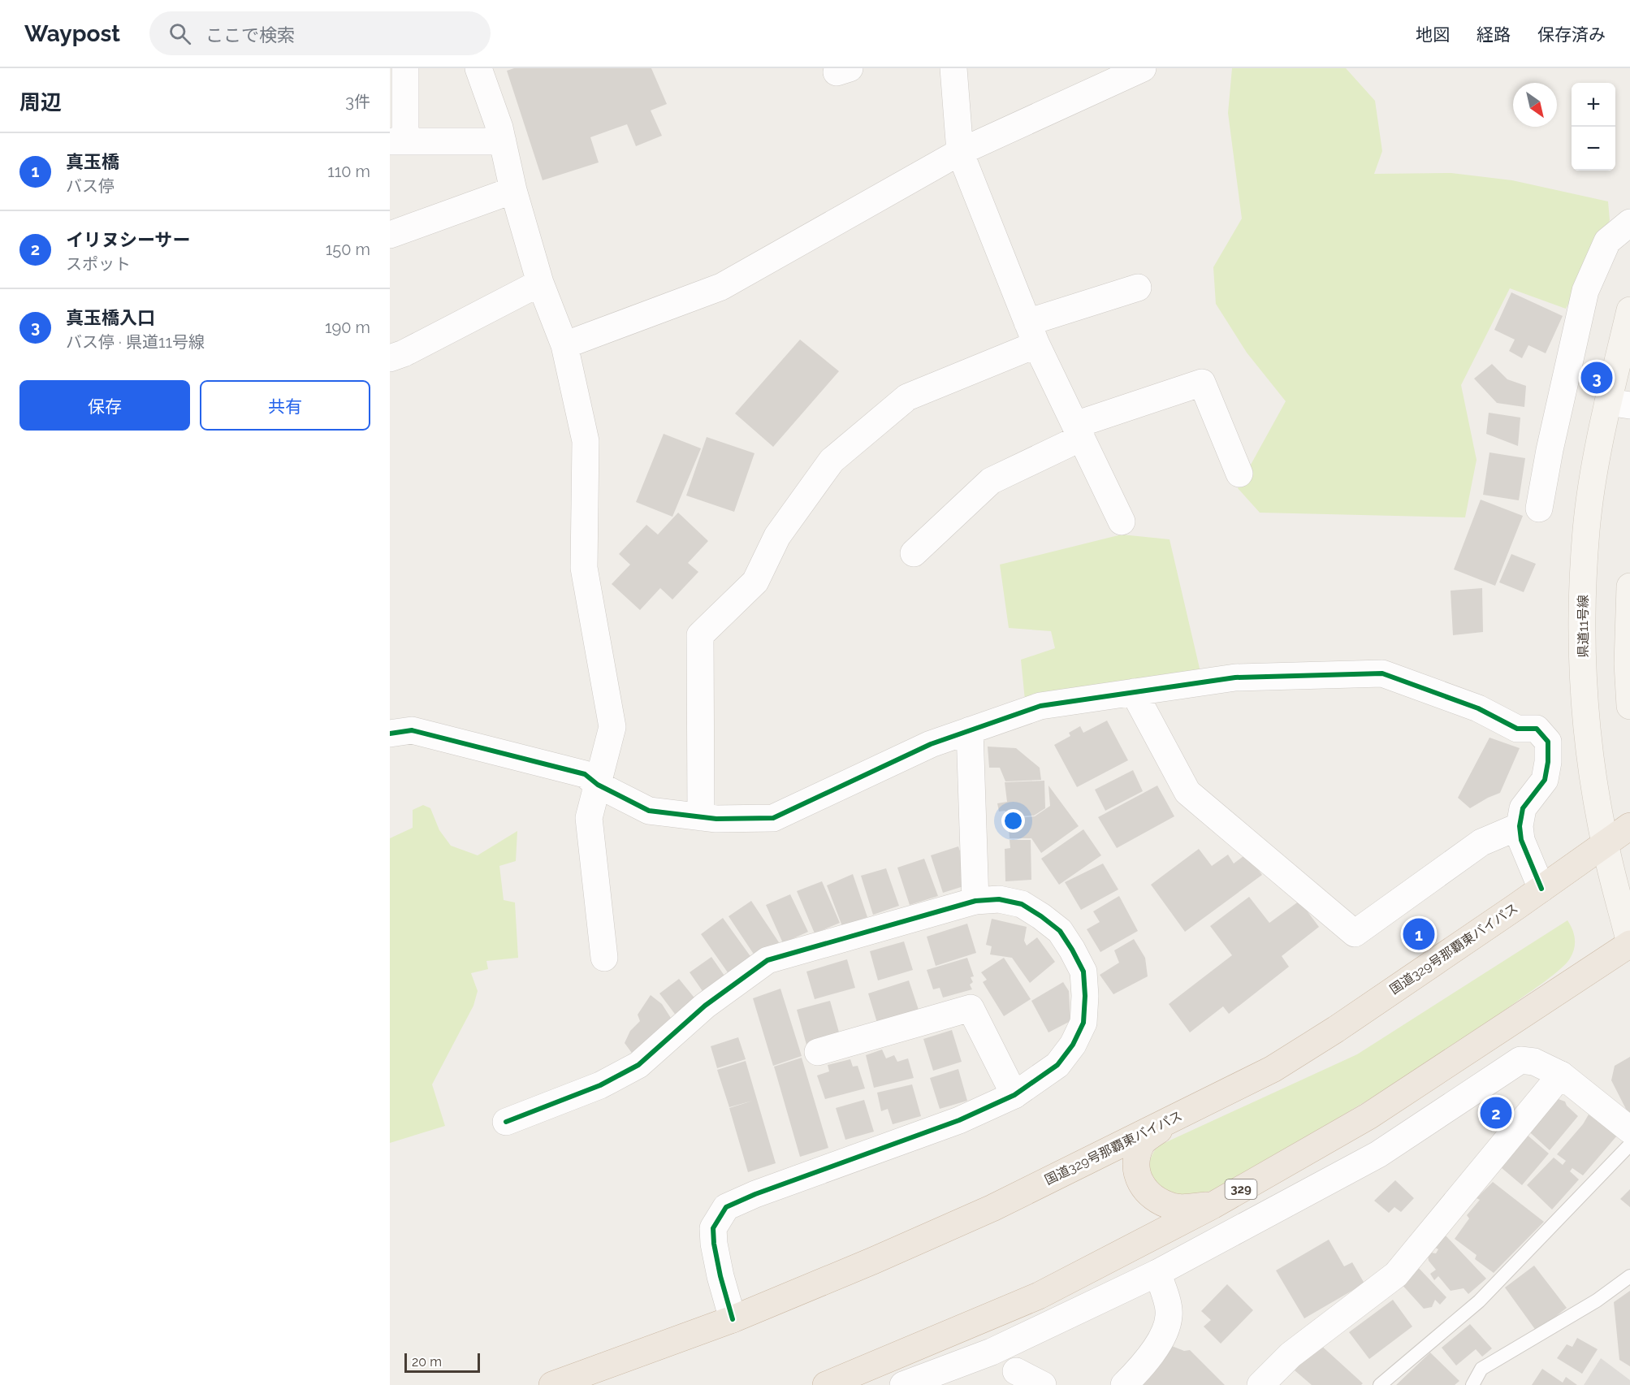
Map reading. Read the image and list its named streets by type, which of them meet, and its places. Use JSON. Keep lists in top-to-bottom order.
{
  "streets": {
    "highway": ["国道329号那覇東バイパス", "329"],
    "main road": ["県道11号線"]
  },
  "crossings": [
    ["県道11号線", "国道329号那覇東バイパス"],
    ["県道11号線", "329"]
  ],
  "scale_bar": "20 m",
  "north": "bottom right",
  "page": {
    "header": "Waypost",
    "search": "ここで検索",
    "nav": ["地図", "経路", "保存済み"],
    "heading": ["周辺", "3件"],
    "map_buttons": ["+", "−"],
    "list": [
      {
        "mark": "1",
        "name": "真玉橋",
        "note": "バス停",
        "value": "110 m"
      },
      {
        "mark": "2",
        "name": "イリヌシーサー",
        "note": "スポット",
        "value": "150 m"
      },
      {
        "mark": "3",
        "name": "真玉橋入口",
        "note": "バス停 · 県道11号線",
        "value": "190 m"
      }
    ],
    "pins": ["3", "1", "2"],
    "buttons": ["保存", "共有"],
    "scale": "20 m"
  }
}
